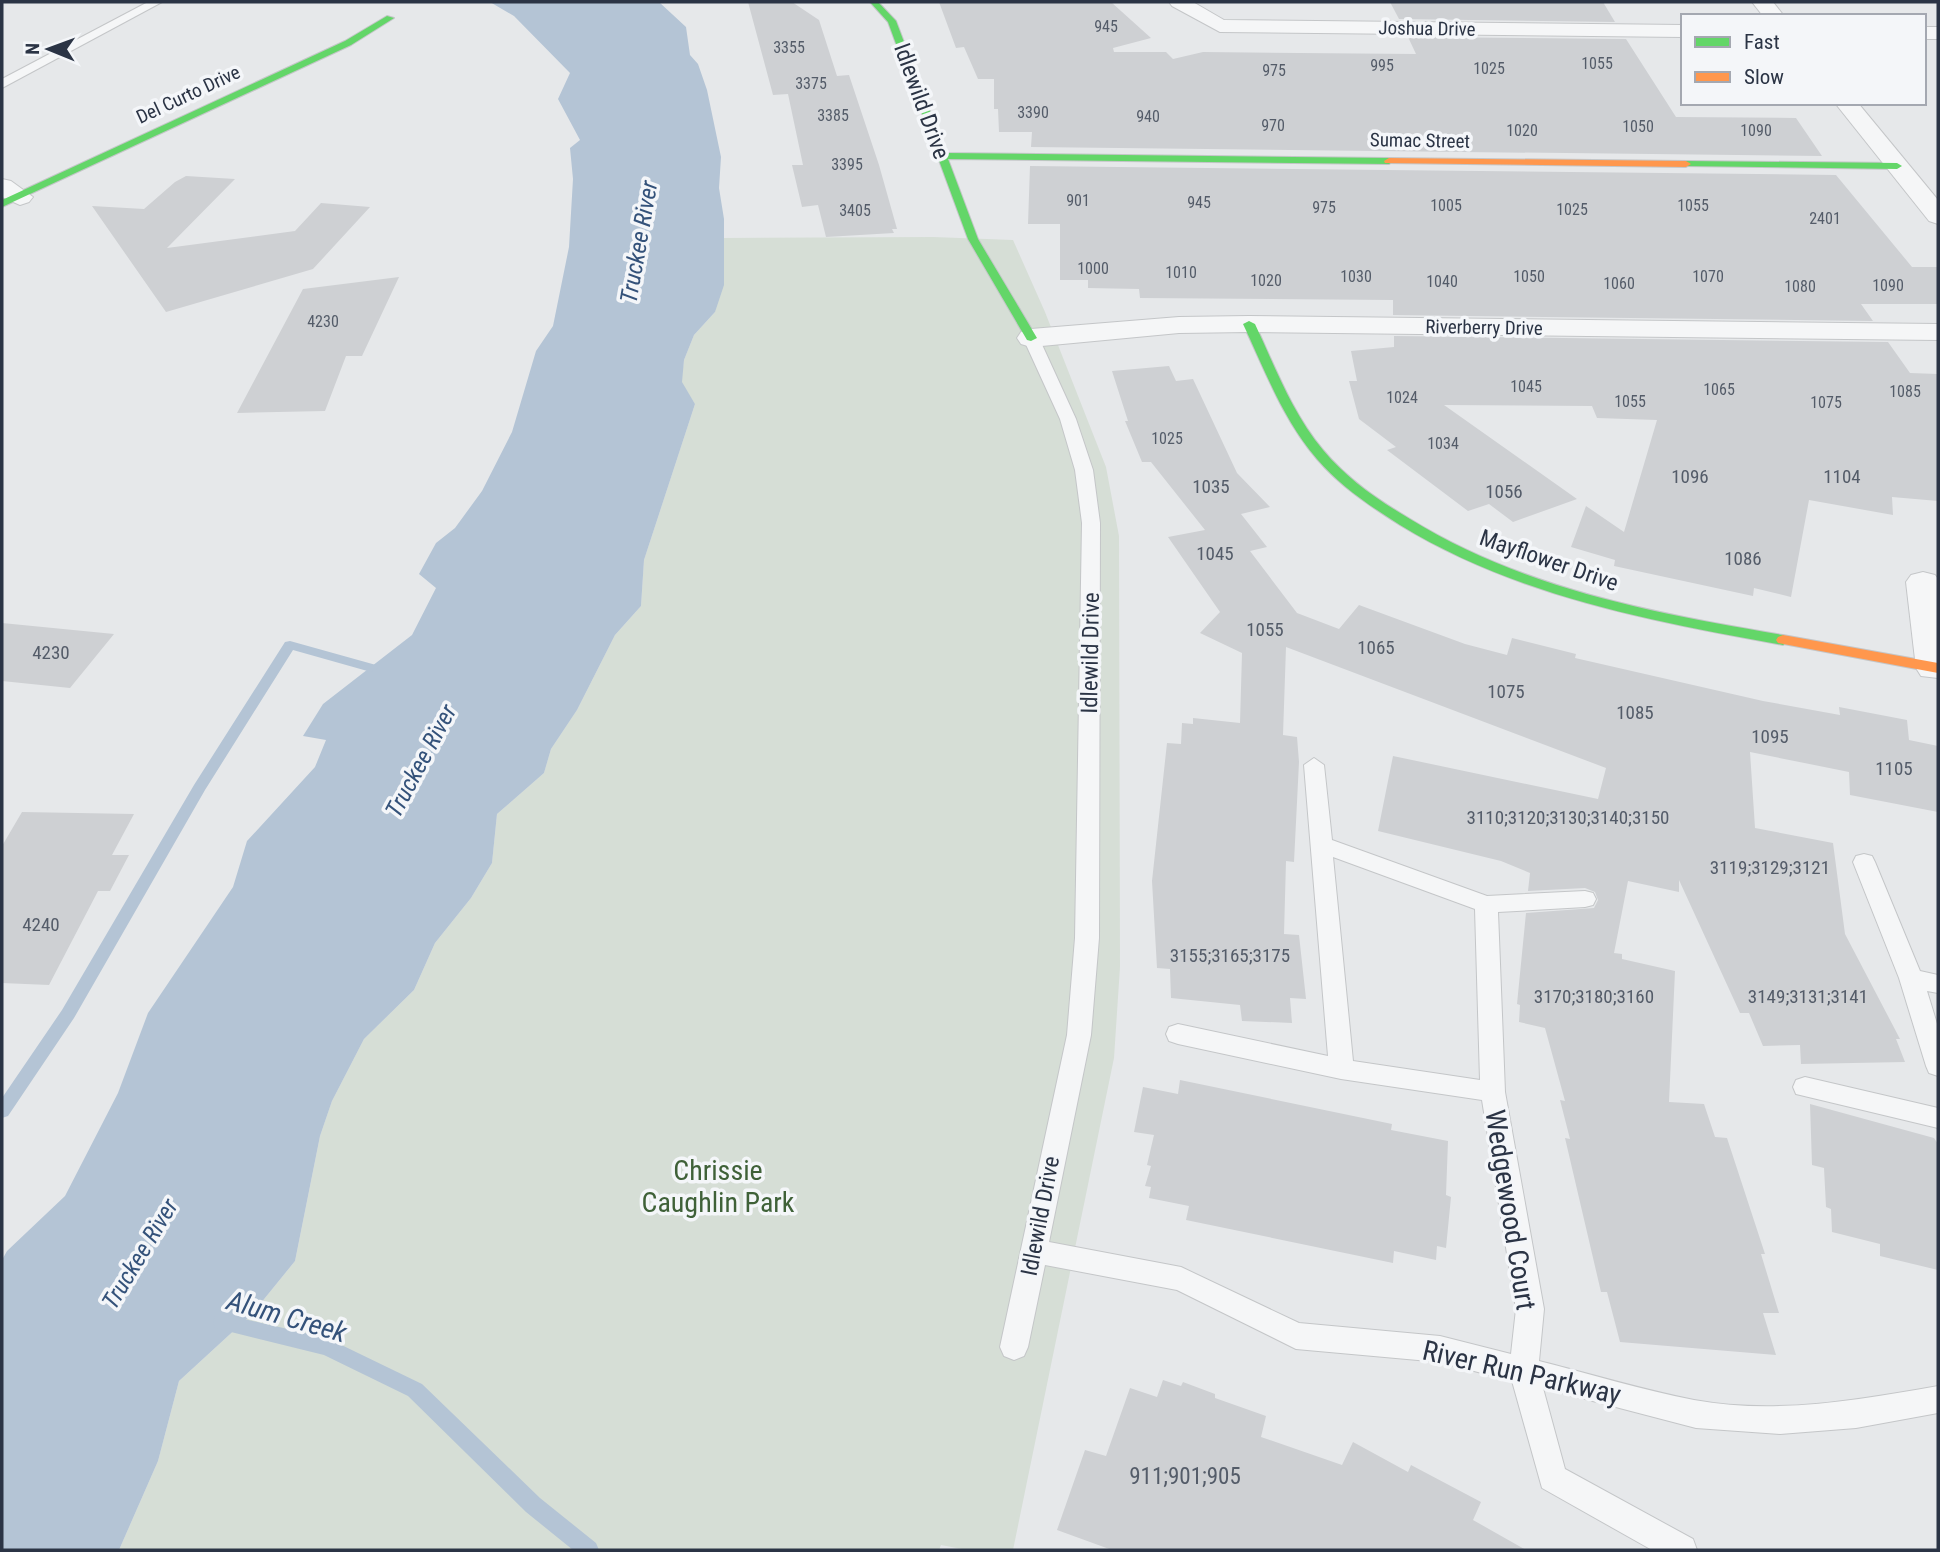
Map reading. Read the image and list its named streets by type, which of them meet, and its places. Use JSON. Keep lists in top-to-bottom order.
{
  "streets": {
    "street": [
      "Joshua Drive",
      "Del Curto Drive",
      "Idlewild Drive",
      "Sumac Street",
      "Riverberry Drive",
      "Mayflower Drive"
    ],
    "lane": ["Wedgewood Court", "River Run Parkway"]
  },
  "crossings": [
    ["Idlewild Drive", "Sumac Street"],
    ["Idlewild Drive", "Riverberry Drive"],
    ["Idlewild Drive", "River Run Parkway"],
    ["Riverberry Drive", "Mayflower Drive"],
    ["Wedgewood Court", "River Run Parkway"]
  ],
  "water": ["Truckee River", "Alum Creek"],
  "parks": ["Chrissie Caughlin Park"],
  "house_numbers": [
    "945",
    "3355",
    "1055",
    "995",
    "1025",
    "975",
    "3375",
    "3390",
    "3385",
    "940",
    "970",
    "1050",
    "1020",
    "1090",
    "3395",
    "901",
    "945",
    "1005",
    "1055",
    "975",
    "1025",
    "3405",
    "2401",
    "1000",
    "1010",
    "1030",
    "1050",
    "1070",
    "1020",
    "1040",
    "1060",
    "1090",
    "1080",
    "4230",
    "1045",
    "1065",
    "1085",
    "1024",
    "1055",
    "1075",
    "1025",
    "1034",
    "1096",
    "1104",
    "1035",
    "1056",
    "1045",
    "1086",
    "1055",
    "1065",
    "4230",
    "1075",
    "1085",
    "1095",
    "1105",
    "3110;3120;3130;3140;3150",
    "3119;3129;3121",
    "4240",
    "3155;3165;3175",
    "3170;3180;3160",
    "3149;3131;3141",
    "911;901;905"
  ],
  "legend": ["Fast", "Slow"],
  "north": "left"
}
